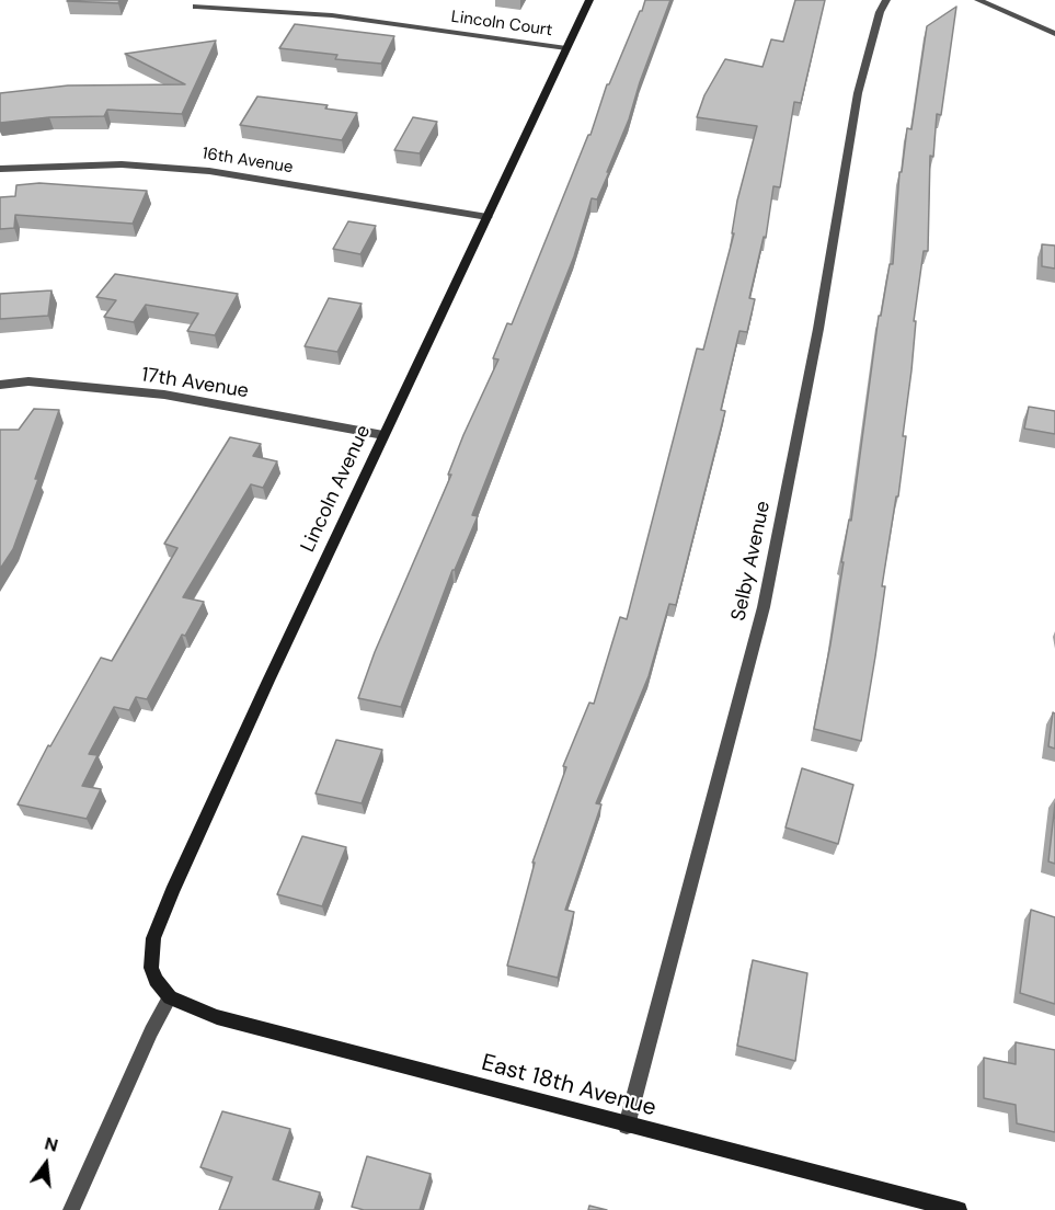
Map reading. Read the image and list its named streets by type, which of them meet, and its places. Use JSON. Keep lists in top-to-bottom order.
{
  "streets": {
    "street": [
      "Lincoln Court",
      "16th Avenue",
      "17th Avenue",
      "Lincoln Avenue",
      "Selby Avenue",
      "East 18th Avenue"
    ]
  },
  "crossings": [
    ["Lincoln Court", "Lincoln Avenue"],
    ["16th Avenue", "Lincoln Avenue"],
    ["17th Avenue", "Lincoln Avenue"],
    ["Lincoln Avenue", "East 18th Avenue"],
    ["Selby Avenue", "East 18th Avenue"]
  ],
  "north": "top"
}
